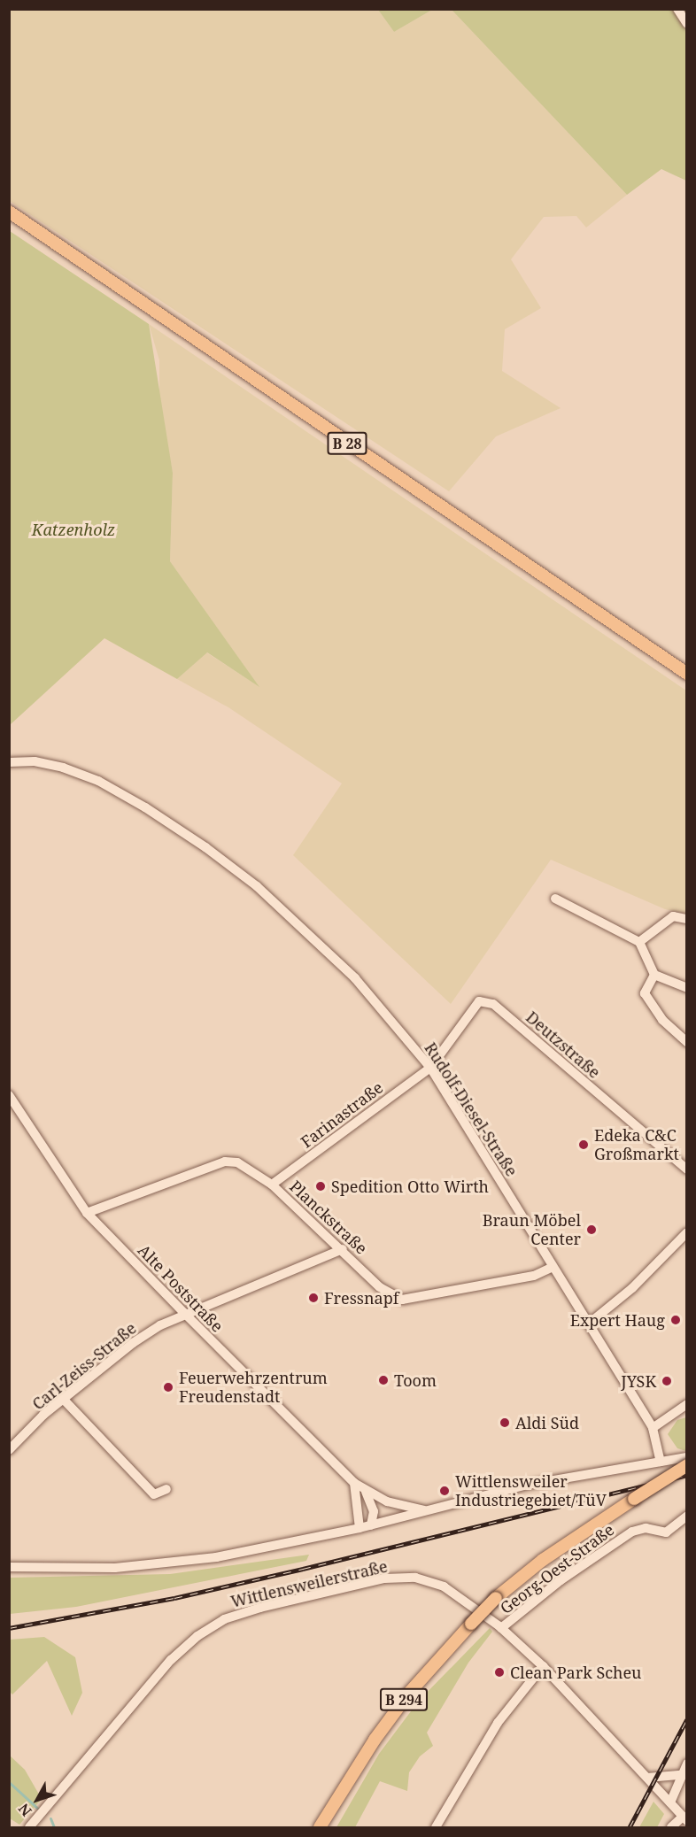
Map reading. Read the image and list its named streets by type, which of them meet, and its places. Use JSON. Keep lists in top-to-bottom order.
{
  "streets": {
    "main road": ["B 28", "B 294"],
    "street": [
      "Deutzstraße",
      "Rudolf-Diesel-Straße",
      "Farinastraße",
      "Planckstraße",
      "Alte Poststraße",
      "Carl-Zeiss-Straße",
      "Georg-Oest-Straße",
      "Wittlensweilerstraße"
    ]
  },
  "crossings": [
    ["Deutzstraße", "Rudolf-Diesel-Straße"],
    ["Deutzstraße", "Farinastraße"],
    ["Rudolf-Diesel-Straße", "Farinastraße"],
    ["Rudolf-Diesel-Straße", "Planckstraße"],
    ["Farinastraße", "Planckstraße"],
    ["Planckstraße", "Alte Poststraße"],
    ["Planckstraße", "Carl-Zeiss-Straße"],
    ["Alte Poststraße", "Carl-Zeiss-Straße"],
    ["Georg-Oest-Straße", "Wittlensweilerstraße"]
  ],
  "parks": ["Katzenholz"],
  "places": [
    "Edeka C&C Großmarkt",
    "Spedition Otto Wirth",
    "Braun Möbel Center",
    "Fressnapf",
    "Expert Haug",
    "Toom",
    "JYSK",
    "Feuerwehrzentrum Freudenstadt",
    "Aldi Süd",
    "Wittlensweiler Industriegebiet/TüV",
    "Clean Park Scheu"
  ],
  "north": "bottom left"
}
